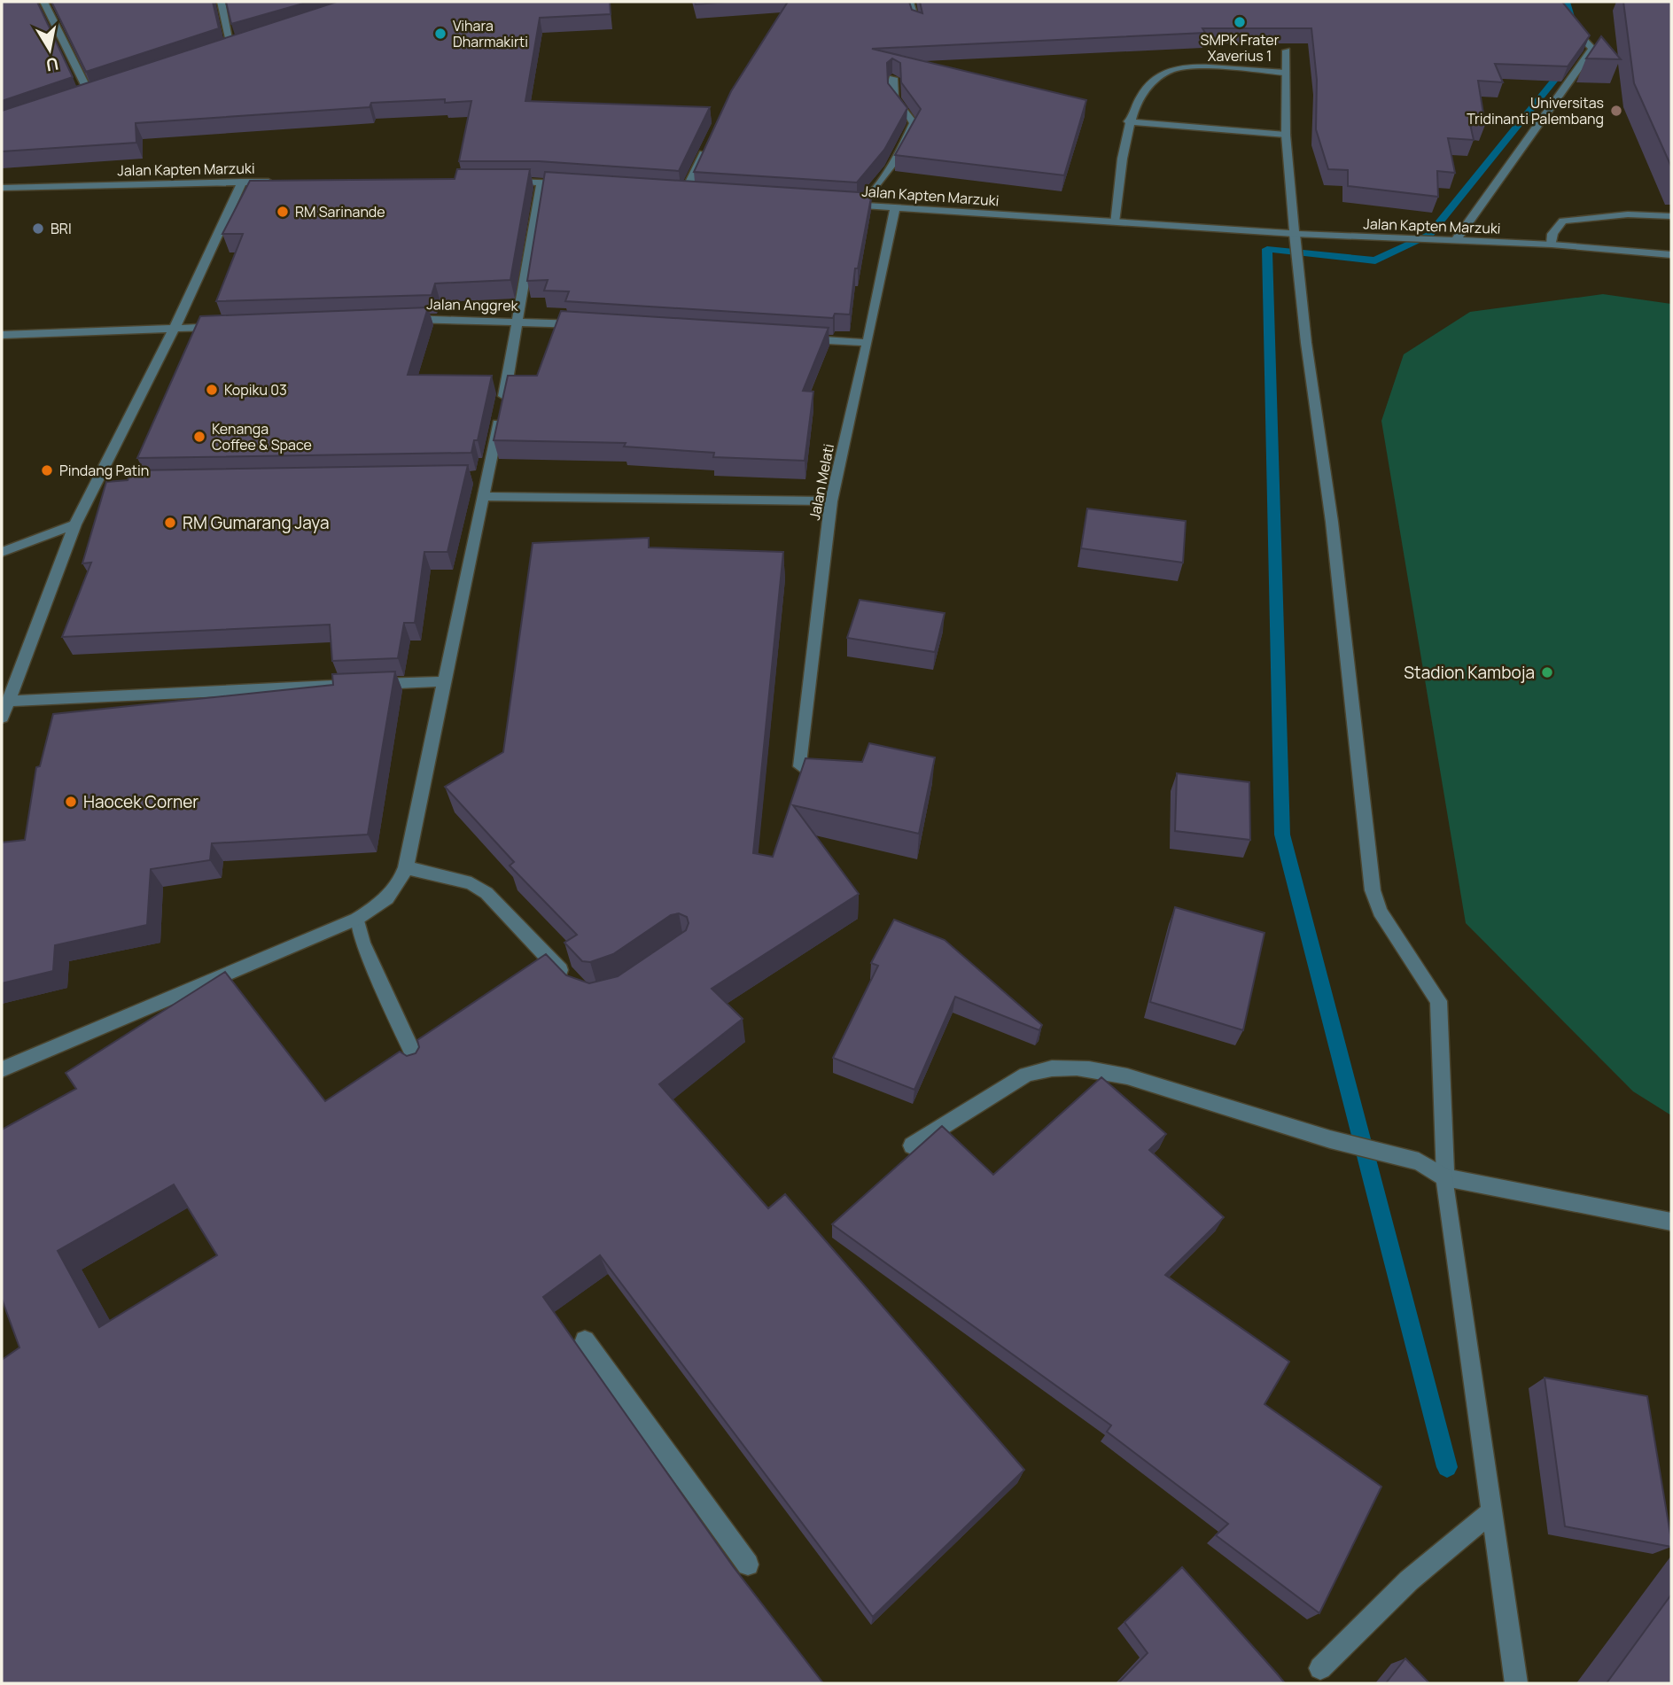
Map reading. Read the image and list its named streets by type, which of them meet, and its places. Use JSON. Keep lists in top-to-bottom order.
{
  "streets": {
    "street": ["Jalan Kapten Marzuki", "Jalan Anggrek", "Jalan Melati"]
  },
  "crossings": [
    ["Jalan Kapten Marzuki", "Jalan Melati"]
  ],
  "places": [
    "SMPK Frater Xaverius 1",
    "Vihara Dharmakirti",
    "Universitas Tridinanti Palembang",
    "RM Sarinande",
    "BRI",
    "Kopiku 03",
    "Kenanga Coffee & Space",
    "Pindang Patin",
    "RM Gumarang Jaya",
    "Stadion Kamboja",
    "Haocek Corner"
  ],
  "north": "bottom"
}
